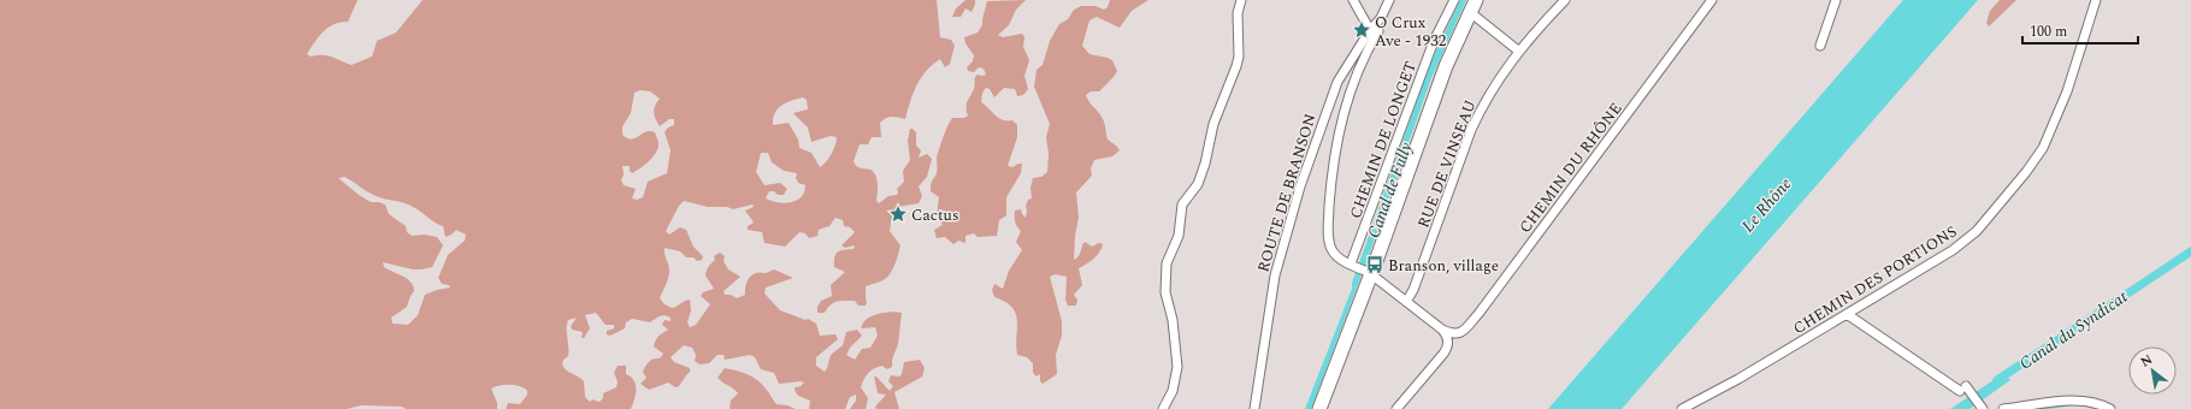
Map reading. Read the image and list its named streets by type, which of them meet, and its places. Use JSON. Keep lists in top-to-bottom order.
{
  "streets": {
    "street": [
      "CHEMIN DE LONGET",
      "RUE DE VINSEAU",
      "CHEMIN DU RHÔNE",
      "ROUTE DE BRANSON",
      "CHEMIN DES PORTIONS"
    ]
  },
  "water": ["Canal de Fully", "Le Rhône", "Canal du Syndicat"],
  "places": {
    "place": ["O Crux Ave - 1932", "Cactus"],
    "bus stop": ["Branson, village"]
  },
  "scale_bar": "100 m",
  "north": "top left"
}
